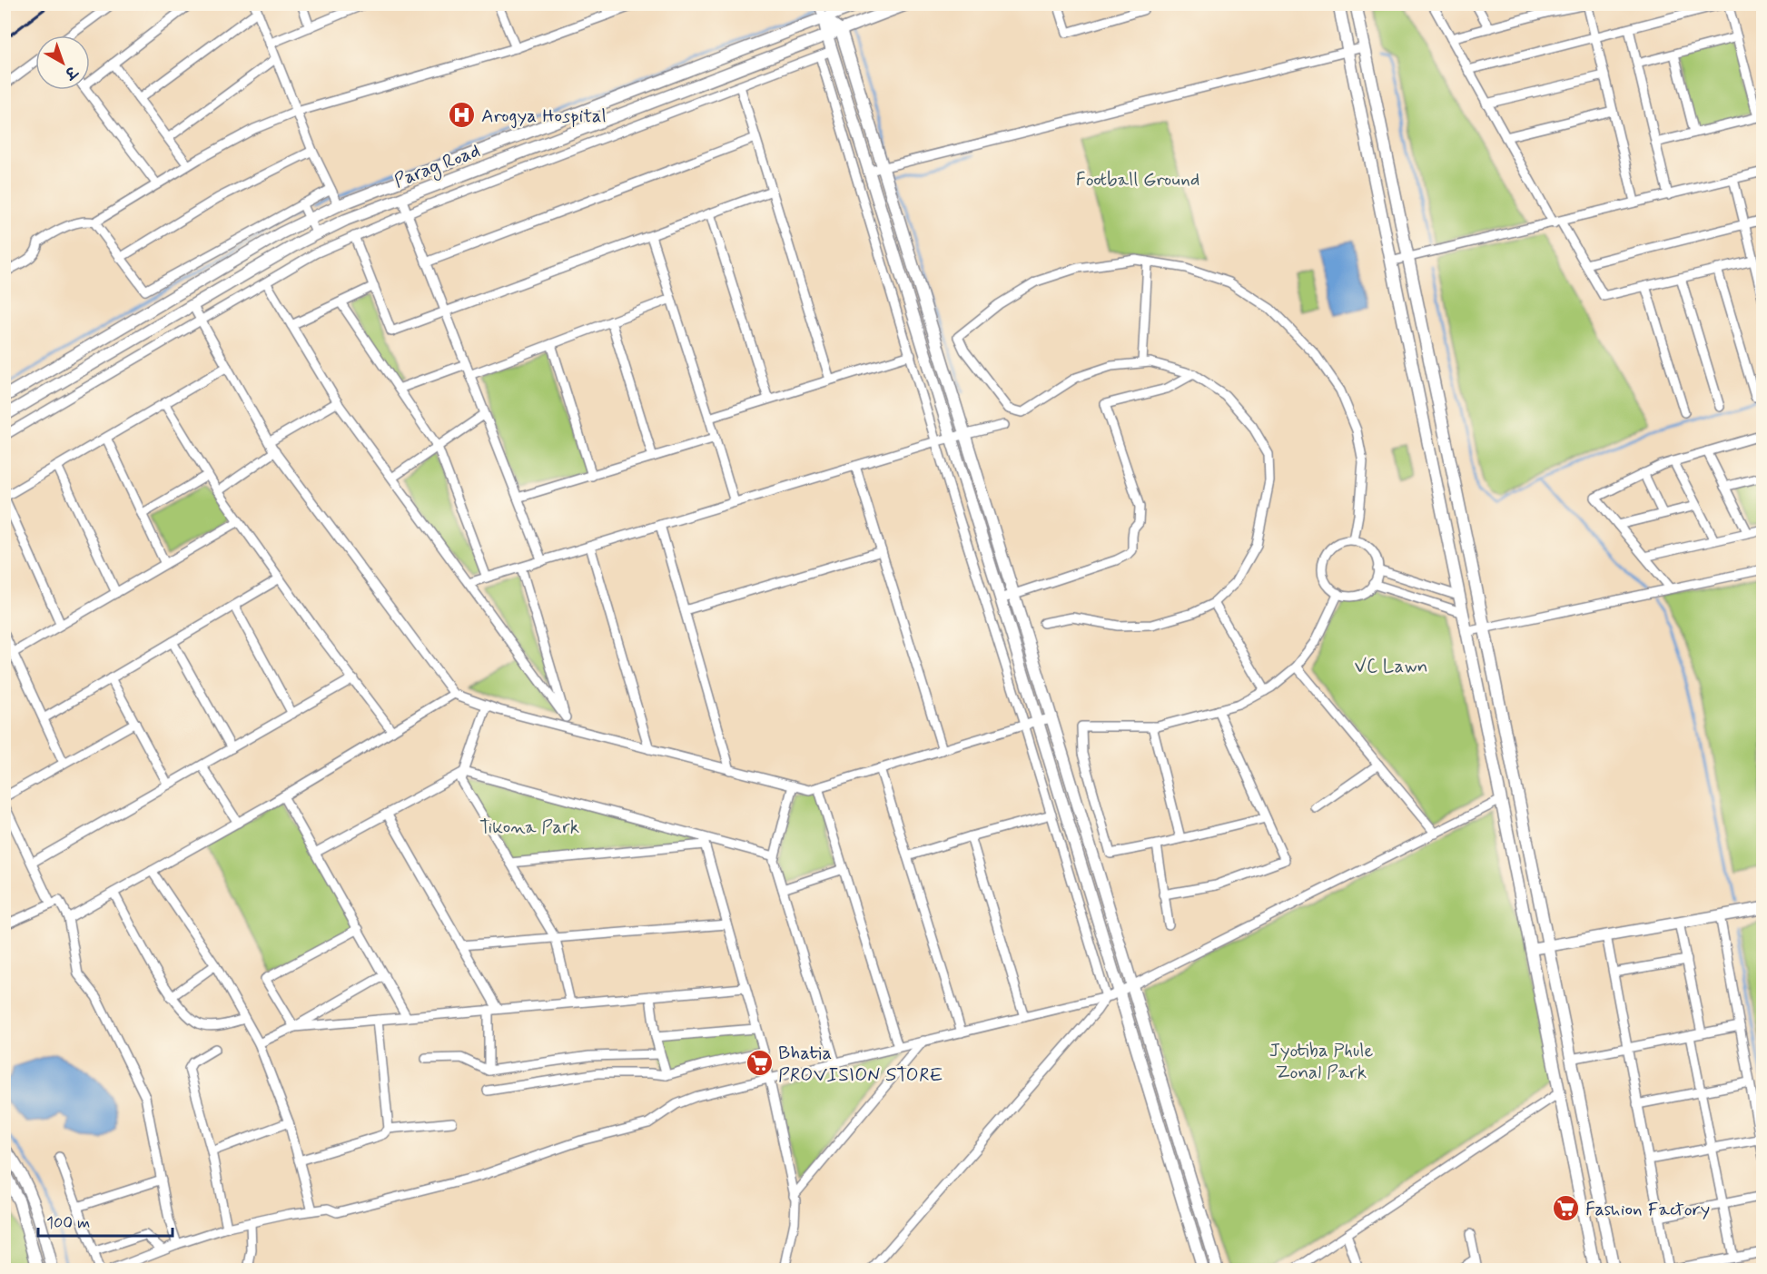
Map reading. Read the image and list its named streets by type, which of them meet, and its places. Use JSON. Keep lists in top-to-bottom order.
{
  "streets": {
    "street": ["Parag Road"]
  },
  "parks": [
    "Football Ground",
    "VC Lawn",
    "Tikona Park",
    "Jyotiba Phule Zonal Park"
  ],
  "places": {
    "hospital": ["Arogya Hospital"],
    "supermarket": ["Bhatia PROVISION STORE", "Fashion Factory"]
  },
  "scale_bar": "100 m",
  "north": "bottom right"
}
